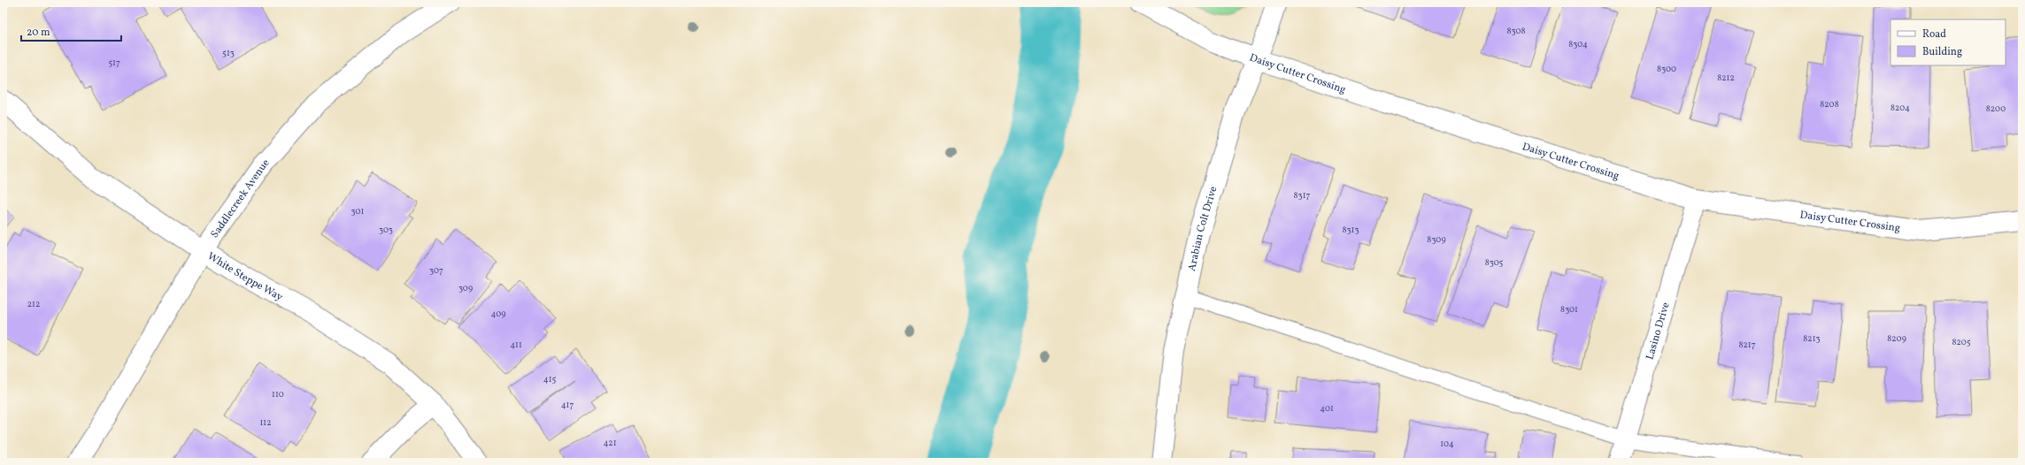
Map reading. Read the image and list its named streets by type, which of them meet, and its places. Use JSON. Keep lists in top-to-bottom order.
{
  "streets": {
    "street": [
      "Daisy Cutter Crossing",
      "Saddlecreek Avenue",
      "Arabian Colt Drive",
      "White Steppe Way",
      "Lasino Drive"
    ]
  },
  "crossings": [
    ["Daisy Cutter Crossing", "Arabian Colt Drive"],
    ["Daisy Cutter Crossing", "Lasino Drive"],
    ["Saddlecreek Avenue", "White Steppe Way"]
  ],
  "house_numbers": [
    "8308",
    "8304",
    "513",
    "517",
    "8300",
    "8212",
    "8208",
    "8204",
    "8200",
    "8317",
    "301",
    "303",
    "8313",
    "8309",
    "8305",
    "307",
    "309",
    "212",
    "8301",
    "409",
    "8213",
    "8209",
    "8205",
    "411",
    "8217",
    "415",
    "110",
    "417",
    "401",
    "112",
    "421",
    "104"
  ],
  "legend": ["Road", "Building"],
  "scale_bar": "20 m"
}
